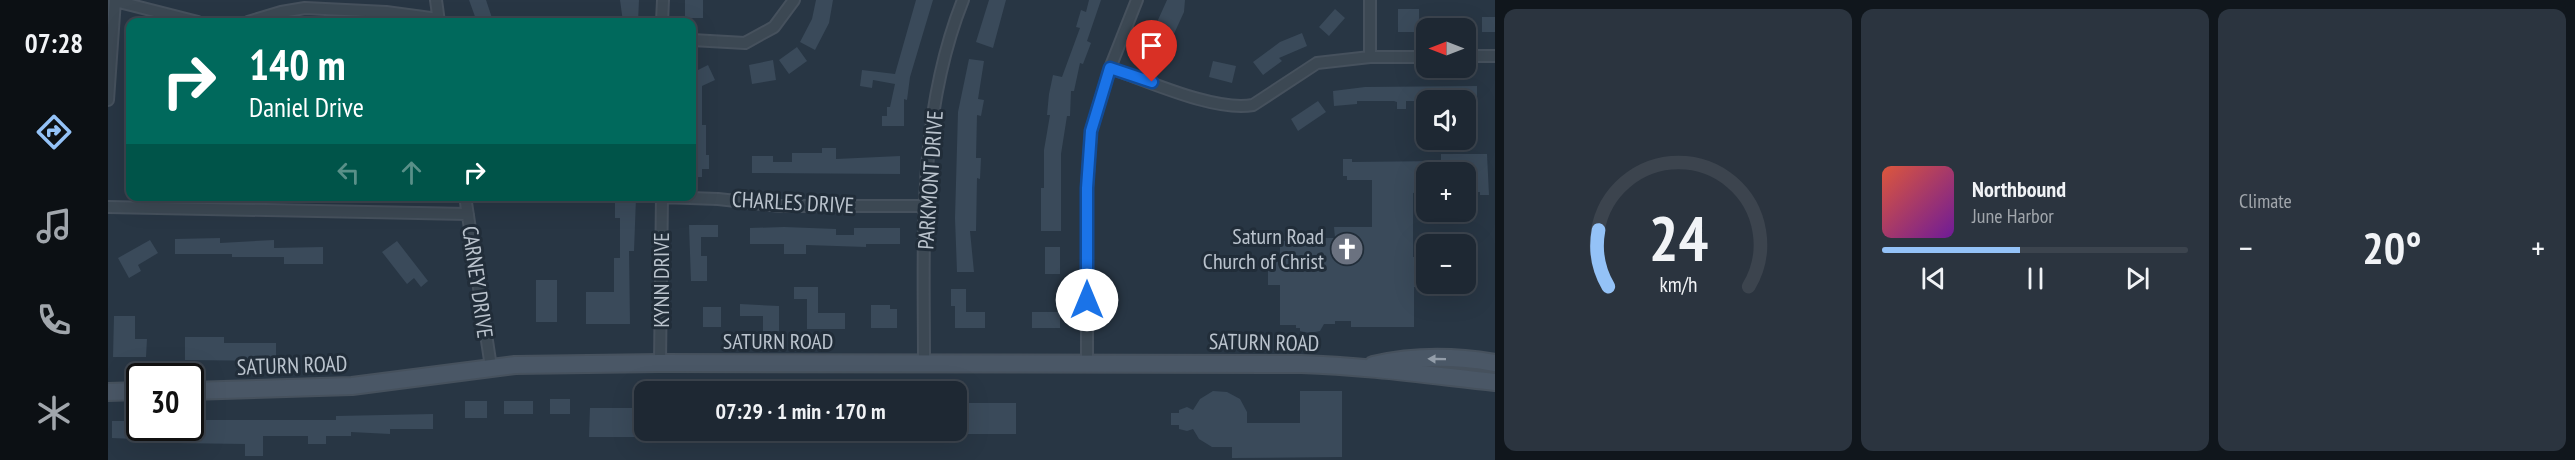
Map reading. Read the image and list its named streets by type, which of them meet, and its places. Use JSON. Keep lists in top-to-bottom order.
{
  "streets": {
    "street": [
      "PARKMONT DRIVE",
      "CHARLES DRIVE",
      "KYNN DRIVE",
      "CARNEY DRIVE",
      "SATURN ROAD"
    ]
  },
  "crossings": [
    ["PARKMONT DRIVE", "CHARLES DRIVE"],
    ["PARKMONT DRIVE", "SATURN ROAD"],
    ["KYNN DRIVE", "SATURN ROAD"],
    ["CARNEY DRIVE", "SATURN ROAD"]
  ],
  "places": {
    "church": ["Saturn Road Church of Christ"]
  },
  "north": "left",
  "page": {
    "tabs": "07:28",
    "tile": "Climate",
    "map_buttons": ["+", "−"],
    "turn": ["140 m", "Daniel Drive"],
    "song": ["Northbound", "June Harbor"],
    "heat": ["−", "20°", "+"],
    "limit": "30",
    "trip": "07:29 · 1 min · 170 m",
    "gauge": ["24", "km/h"]
  }
}
